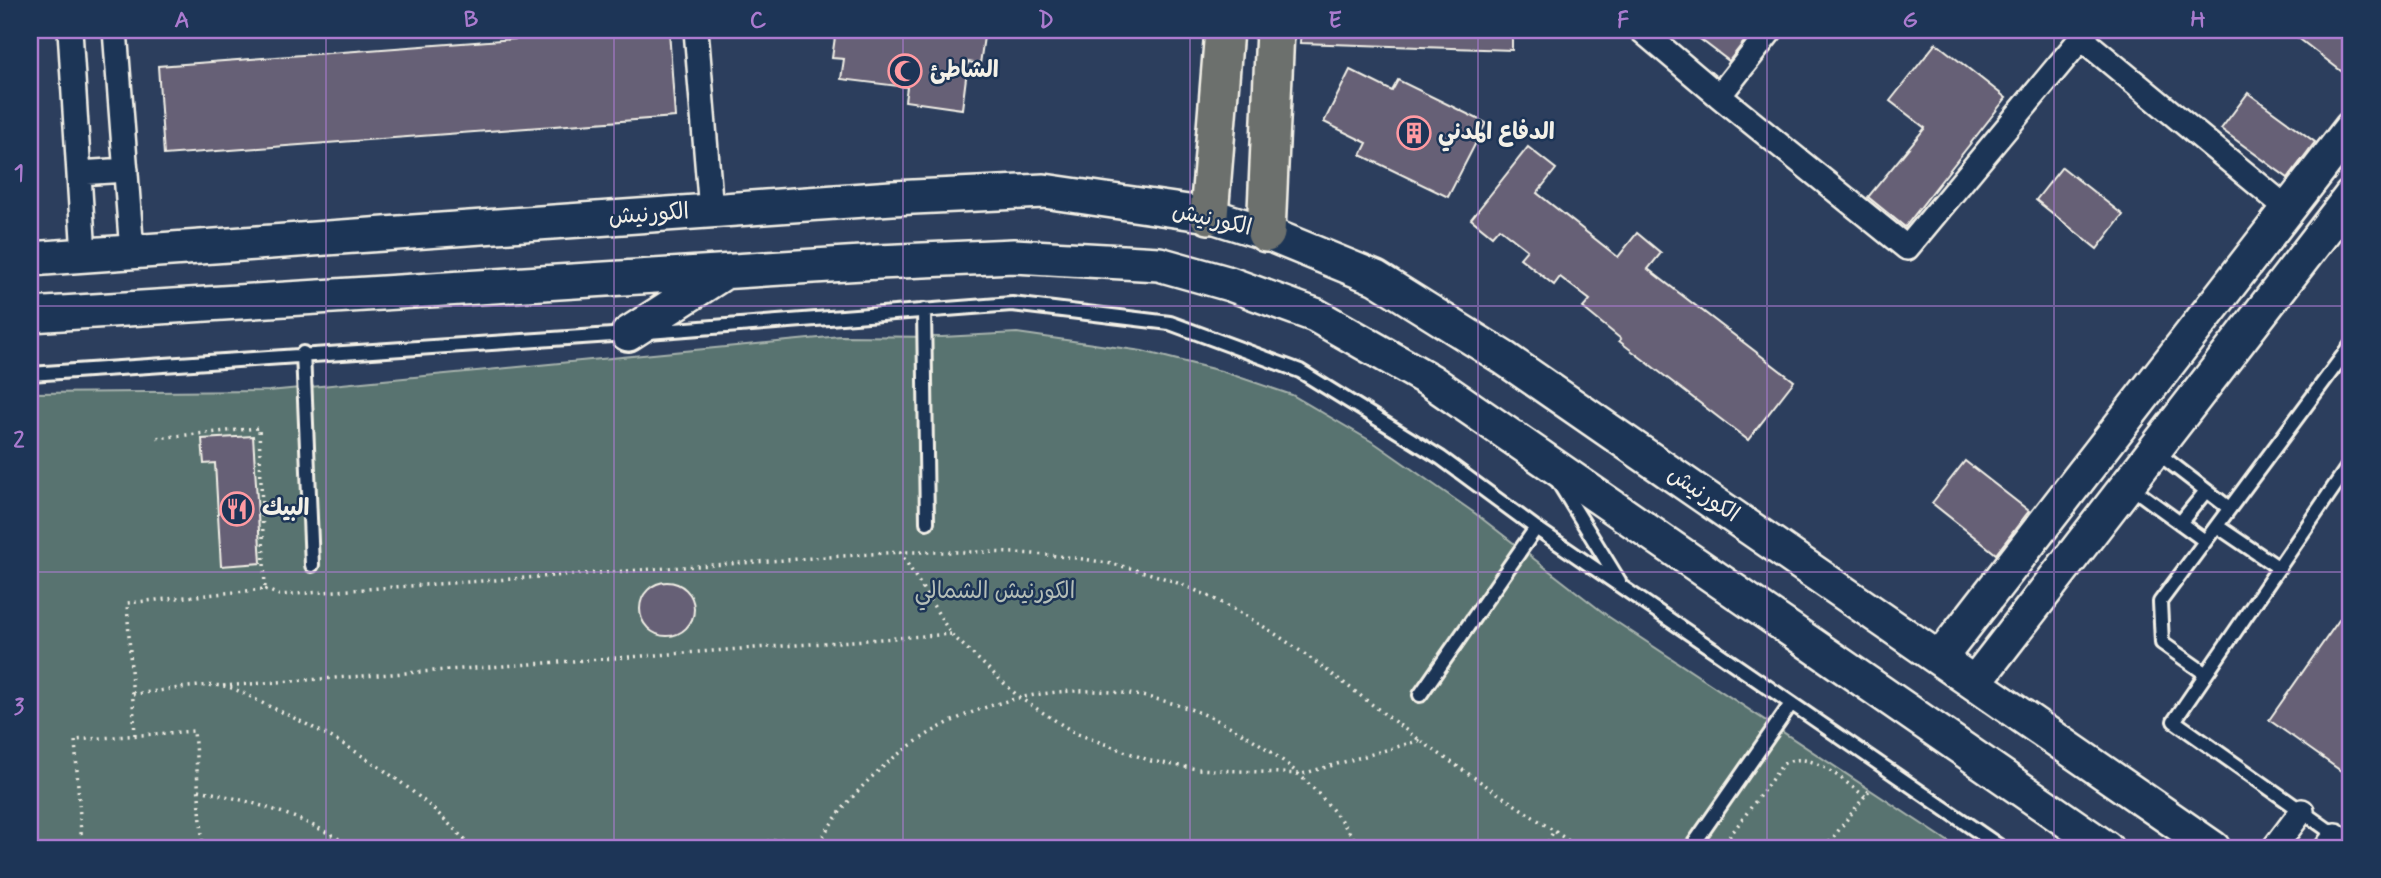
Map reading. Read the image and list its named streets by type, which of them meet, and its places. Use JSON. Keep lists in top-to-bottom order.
{
  "streets": {
    "main road": ["الكورنيش"]
  },
  "parks": ["الكورنيش الشمالي"],
  "places": {
    "mosque": ["الشاطئ"],
    "building": ["الدفاع المدني"],
    "restaurant": ["البيك"]
  },
  "grid": {
    "columns": [
      "A",
      "B",
      "C",
      "D",
      "E",
      "F",
      "G",
      "H"
    ],
    "rows": ["1", "2", "3"]
  }
}
